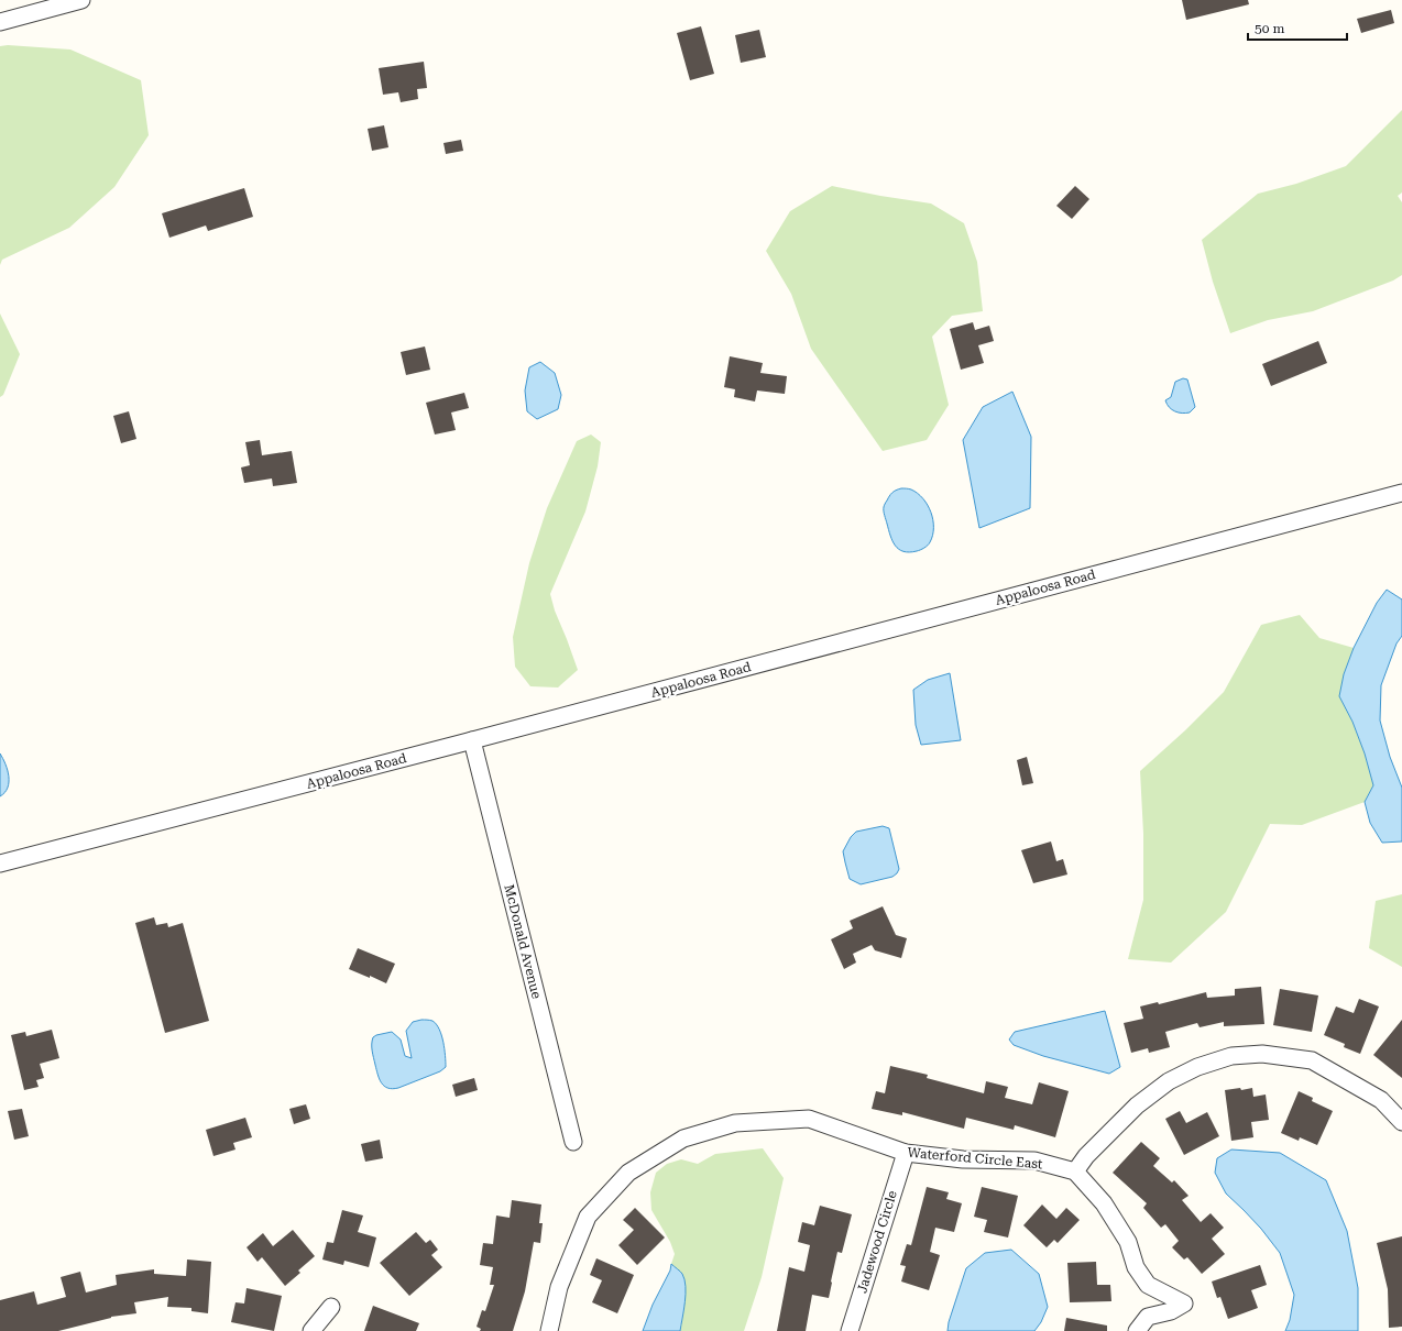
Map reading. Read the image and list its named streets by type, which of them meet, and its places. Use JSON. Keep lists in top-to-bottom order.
{
  "streets": {
    "street": [
      "Appaloosa Road",
      "McDonald Avenue",
      "Waterford Circle East",
      "Jadewood Circle"
    ]
  },
  "crossings": [
    ["Appaloosa Road", "McDonald Avenue"],
    ["Waterford Circle East", "Jadewood Circle"]
  ],
  "scale_bar": "50 m"
}
